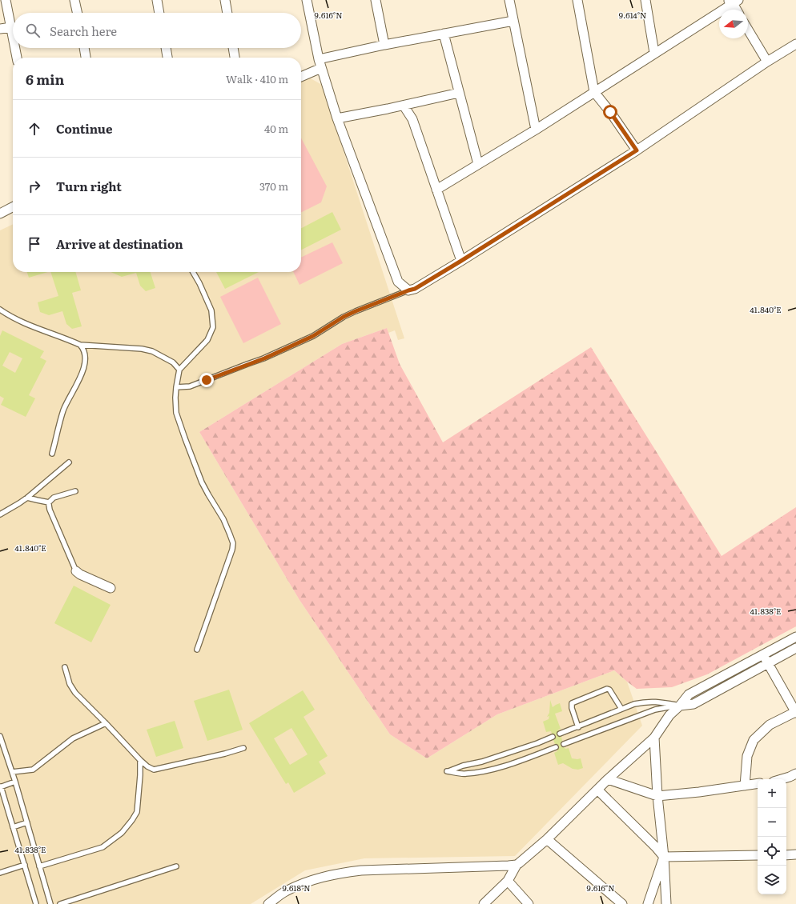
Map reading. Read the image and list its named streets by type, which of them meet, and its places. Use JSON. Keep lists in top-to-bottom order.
{
  "north": "left",
  "page": {
    "search": "Search here",
    "heading": ["6 min", "Walk · 410 m"],
    "list": [
      ["Continue", "40 m"],
      ["Turn right", "370 m"],
      "Arrive at destination"
    ],
    "map_buttons": ["+", "−"]
  },
  "coordinates": [
    "9.616°N",
    "9.614°N",
    "41.840°E",
    "41.838°E",
    "9.618°N"
  ]
}
